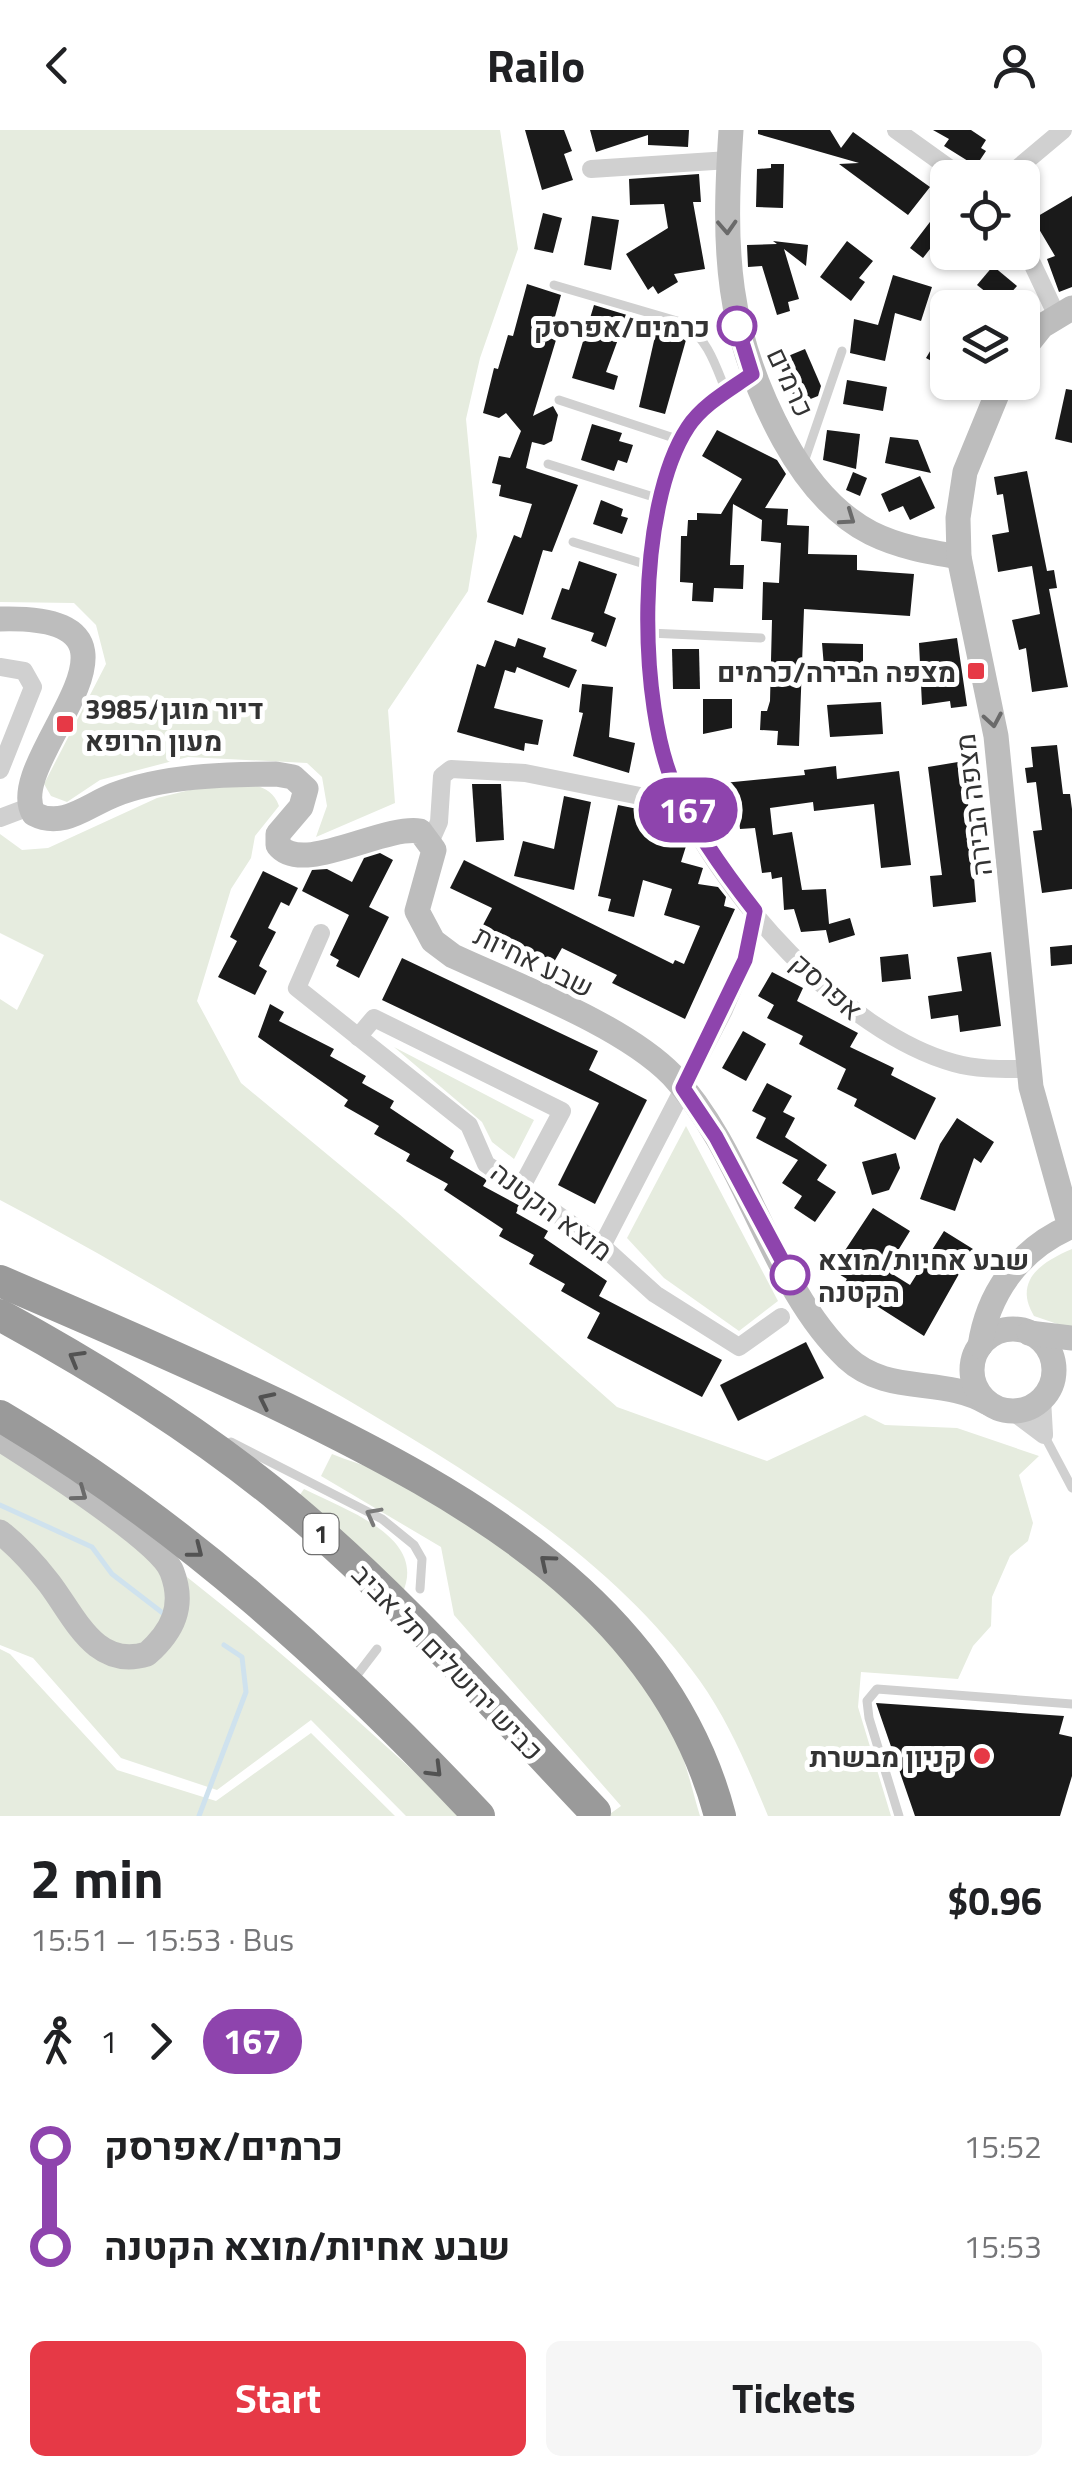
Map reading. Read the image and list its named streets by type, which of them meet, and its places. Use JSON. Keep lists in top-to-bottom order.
{
  "streets": {
    "highway": ["1", "כביש ירושלים תל אביב"],
    "street": [
      "כרמים",
      "מצפה הבירה",
      "שבע אחיות",
      "אפרסק",
      "מוצא הקטנה"
    ]
  },
  "crossings": [
    ["כרמים", "מצפה הבירה"],
    ["כרמים", "אפרסק"],
    ["מצפה הבירה", "אפרסק"]
  ],
  "one_way": ["כרמים", "מצפה הבירה"],
  "places": {
    "other": ["כרמים/אפרסק", "שבע אחיות/מוצא הקטנה", "קניון מבשרת"],
    "transit": ["מצפה הבירה/כרמים", "3985/דיור מוגן מעון הרופא"]
  },
  "lines": ["bus line 167"],
  "page": {
    "header": "Railo",
    "on_map": "167",
    "heading": ["2 min", "15:51 – 15:53 · Bus", "$0.96"],
    "legs": ["1", "167"],
    "list": [
      {
        "name": "כרמים/אפרסק",
        "value": "15:52"
      },
      {
        "name": "שבע אחיות/מוצא הקטנה",
        "value": "15:53"
      }
    ],
    "buttons": ["Start", "Tickets"]
  }
}
